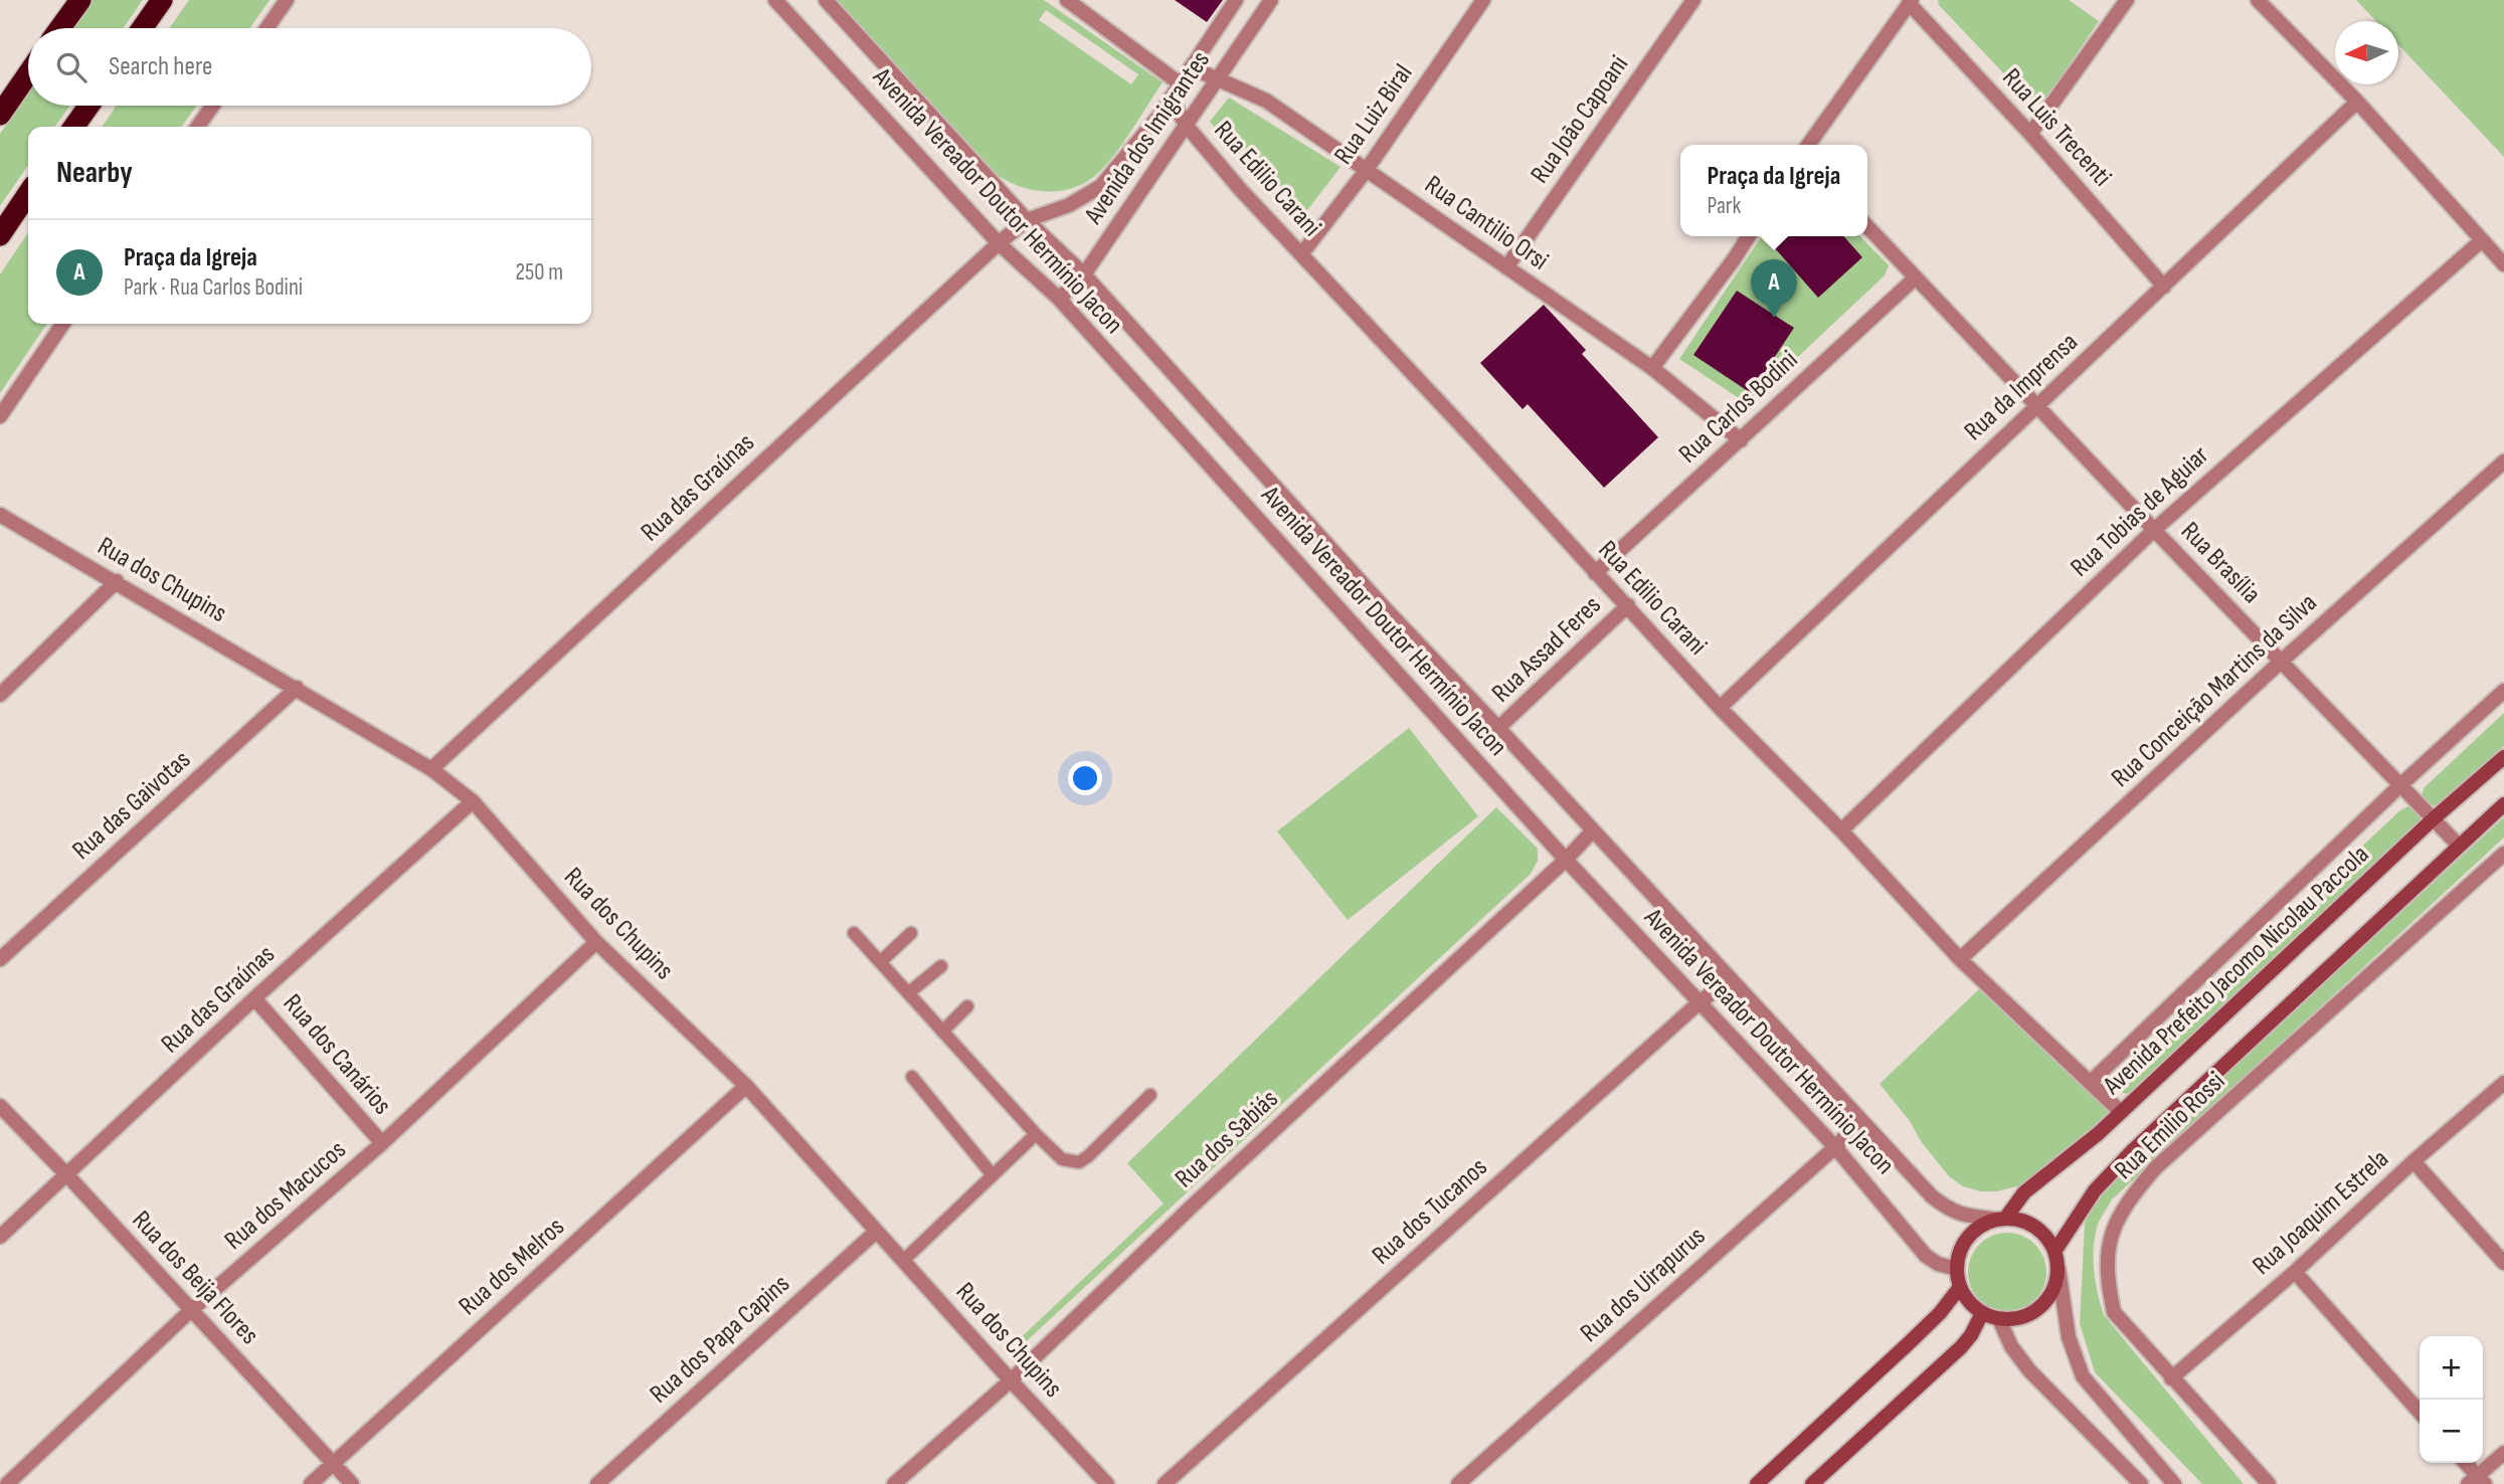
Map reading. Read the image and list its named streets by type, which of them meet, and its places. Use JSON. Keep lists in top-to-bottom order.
{
  "streets": {
    "main road": ["Avenida Prefeito Jacomo Nicolau Paccola"],
    "street": [
      "Rua Luiz Biral",
      "Rua João Capoani",
      "Rua Luis Trecenti",
      "Avenida dos Imigrantes",
      "Rua Edilio Carani",
      "Avenida Vereador Doutor Hermínio Jacon",
      "Rua Cantilio Orsi",
      "Rua da Imprensa",
      "Rua Carlos Bodini",
      "Rua das Graúnas",
      "Rua Tobias de Aguiar",
      "Rua Brasília",
      "Rua dos Chupins",
      "Rua Assad Feres",
      "Rua Conceição Martins da Silva",
      "Rua das Gaivotas",
      "Rua dos Canários",
      "Rua Emilio Rossi",
      "Rua dos Sabiás",
      "Rua dos Macucos",
      "Rua dos Tucanos",
      "Rua Joaquim Estrela",
      "Rua dos Melros",
      "Rua dos Beija Flores",
      "Rua dos Uirapurus",
      "Rua dos Papa Capins"
    ]
  },
  "crossings": [
    ["Rua Luiz Biral", "Rua Edilio Carani"],
    ["Rua Luiz Biral", "Rua Cantilio Orsi"],
    ["Rua João Capoani", "Rua Cantilio Orsi"],
    ["Rua Luis Trecenti", "Rua da Imprensa"],
    ["Avenida dos Imigrantes", "Rua Edilio Carani"],
    ["Avenida dos Imigrantes", "Avenida Vereador Doutor Hermínio Jacon"],
    ["Avenida dos Imigrantes", "Rua Cantilio Orsi"],
    ["Avenida dos Imigrantes", "Rua das Graúnas"],
    ["Rua Edilio Carani", "Rua da Imprensa"],
    ["Rua Edilio Carani", "Rua Carlos Bodini"],
    ["Rua Edilio Carani", "Rua Tobias de Aguiar"],
    ["Rua Edilio Carani", "Rua Assad Feres"],
    ["Rua Edilio Carani", "Rua Conceição Martins da Silva"],
    ["Rua Edilio Carani", "Avenida Prefeito Jacomo Nicolau Paccola"],
    ["Avenida Vereador Doutor Hermínio Jacon", "Rua das Graúnas"],
    ["Avenida Vereador Doutor Hermínio Jacon", "Rua Assad Feres"],
    ["Avenida Vereador Doutor Hermínio Jacon", "Avenida Prefeito Jacomo Nicolau Paccola"],
    ["Avenida Vereador Doutor Hermínio Jacon", "Rua dos Sabiás"],
    ["Avenida Vereador Doutor Hermínio Jacon", "Rua dos Tucanos"],
    ["Avenida Vereador Doutor Hermínio Jacon", "Rua dos Uirapurus"],
    ["Rua Cantilio Orsi", "Rua Carlos Bodini"],
    ["Rua da Imprensa", "Rua Brasília"],
    ["Rua Carlos Bodini", "Rua Brasília"],
    ["Rua das Graúnas", "Rua dos Chupins"],
    ["Rua das Graúnas", "Rua dos Canários"],
    ["Rua das Graúnas", "Rua dos Beija Flores"],
    ["Rua Tobias de Aguiar", "Rua Brasília"],
    ["Rua Brasília", "Rua Conceição Martins da Silva"],
    ["Rua Brasília", "Avenida Prefeito Jacomo Nicolau Paccola"],
    ["Rua dos Chupins", "Rua das Gaivotas"],
    ["Rua dos Chupins", "Rua dos Sabiás"],
    ["Rua dos Chupins", "Rua dos Macucos"],
    ["Rua dos Chupins", "Rua dos Melros"],
    ["Rua dos Chupins", "Rua dos Papa Capins"],
    ["Rua dos Canários", "Rua dos Macucos"],
    ["Rua Emilio Rossi", "Rua Joaquim Estrela"],
    ["Rua dos Macucos", "Rua dos Beija Flores"],
    ["Rua dos Melros", "Rua dos Beija Flores"]
  ],
  "north": "left",
  "page": {
    "search": "Search here",
    "heading": "Nearby",
    "popup": ["Praça da Igreja", "Park"],
    "list": [
      {
        "mark": "A",
        "name": "Praça da Igreja",
        "note": "Park · Rua Carlos Bodini",
        "value": "250 m"
      }
    ],
    "pins": "A",
    "map_buttons": ["+", "−"]
  }
}
